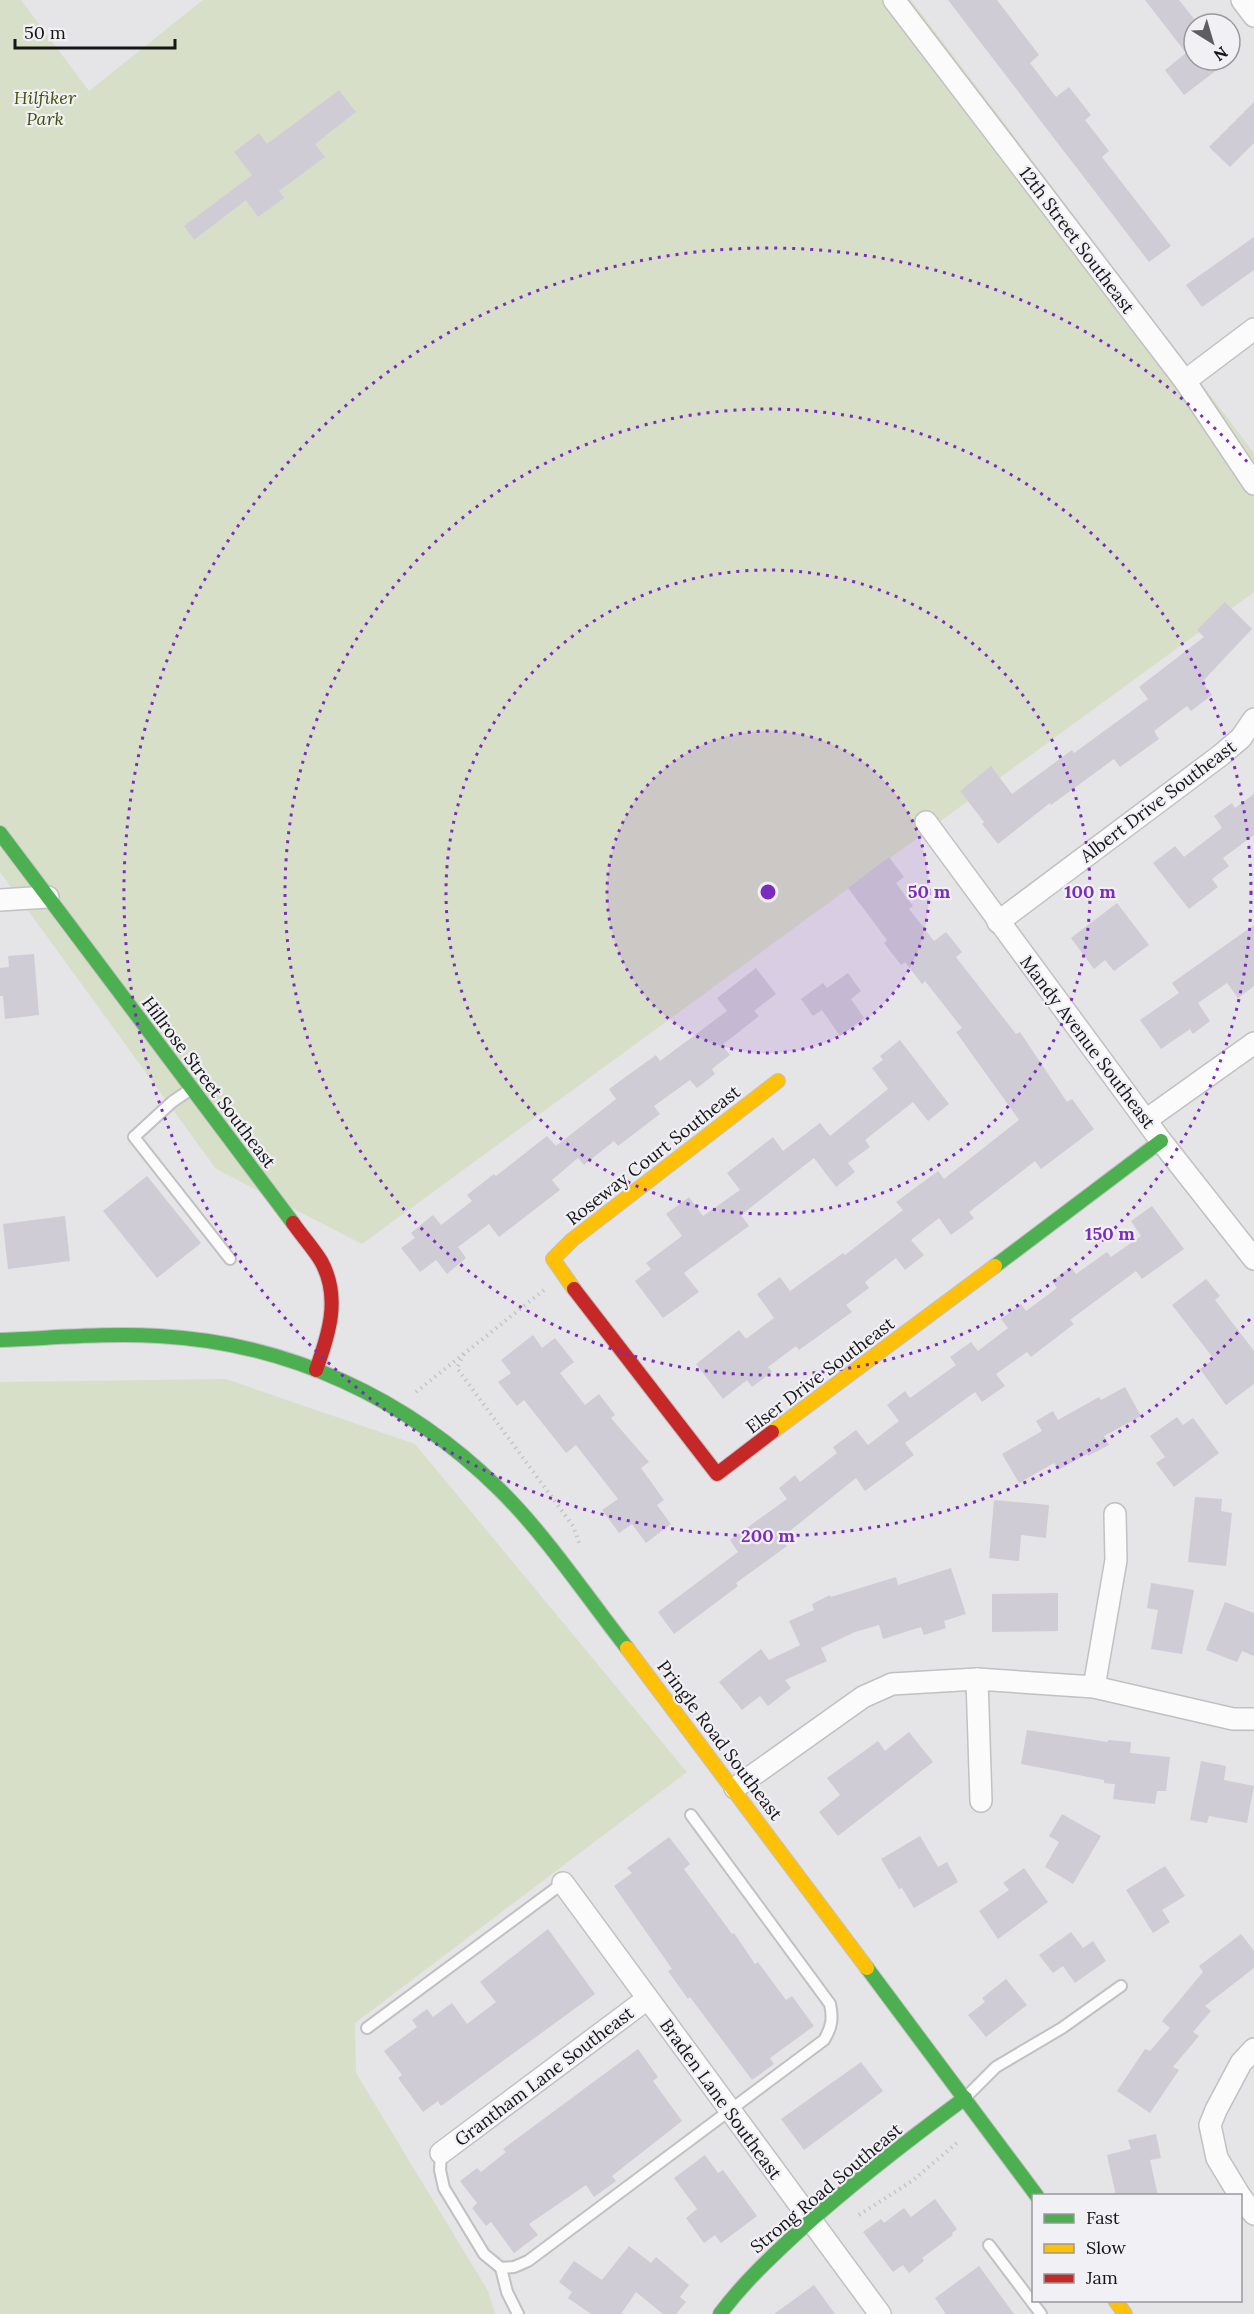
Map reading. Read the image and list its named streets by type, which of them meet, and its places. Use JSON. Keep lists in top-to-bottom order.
{
  "streets": {
    "street": [
      "12th Street Southeast",
      "Albert Drive Southeast",
      "Mandy Avenue Southeast",
      "Hillrose Street Southeast",
      "Roseway Court Southeast",
      "Elser Drive Southeast",
      "Pringle Road Southeast",
      "Grantham Lane Southeast",
      "Braden Lane Southeast",
      "Strong Road Southeast"
    ]
  },
  "crossings": [
    ["Albert Drive Southeast", "Mandy Avenue Southeast"],
    ["Mandy Avenue Southeast", "Elser Drive Southeast"],
    ["Hillrose Street Southeast", "Pringle Road Southeast"],
    ["Roseway Court Southeast", "Elser Drive Southeast"],
    ["Pringle Road Southeast", "Strong Road Southeast"],
    ["Grantham Lane Southeast", "Braden Lane Southeast"],
    ["Braden Lane Southeast", "Strong Road Southeast"]
  ],
  "parks": ["Hilfiker Park"],
  "legend": ["Fast", "Slow", "Jam"],
  "scale_bar": "50 m",
  "north": "bottom right",
  "rings": [
    "50 m",
    "100 m",
    "150 m",
    "200 m"
  ]
}
